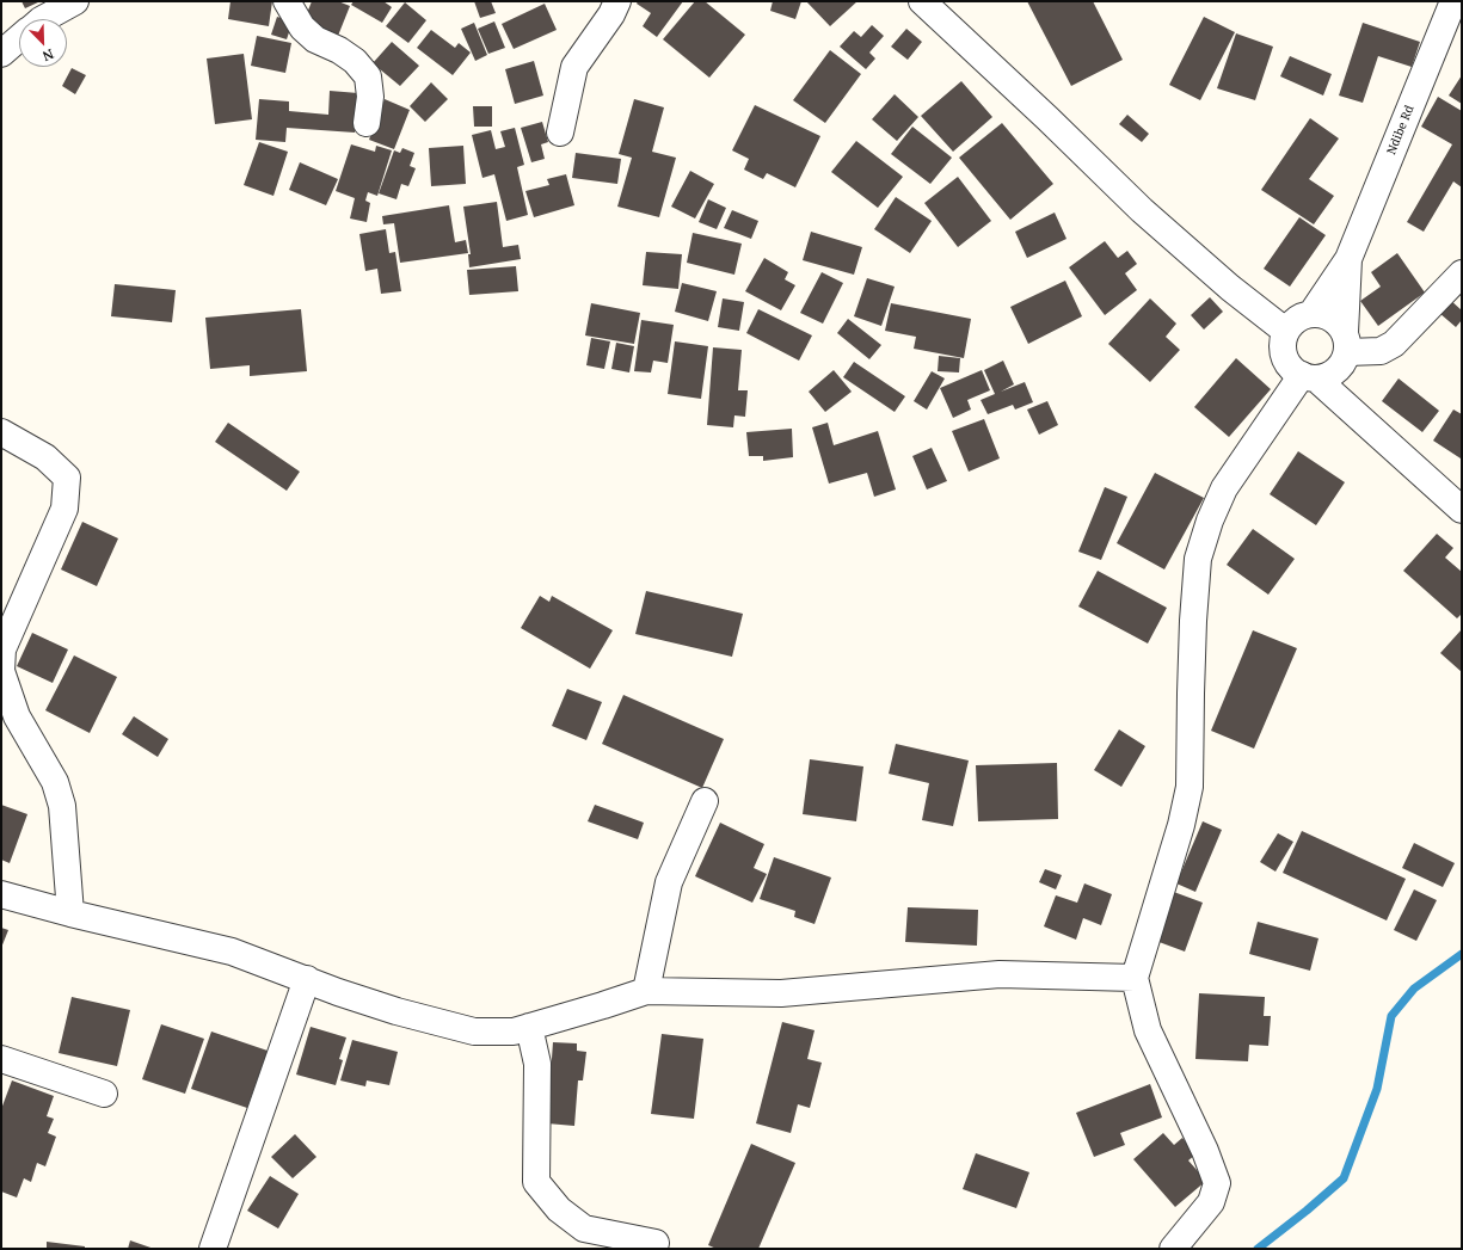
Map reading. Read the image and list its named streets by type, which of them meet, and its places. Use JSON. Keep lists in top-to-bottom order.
{
  "streets": {
    "street": ["Ndibe Rd"]
  },
  "north": "bottom right"
}
